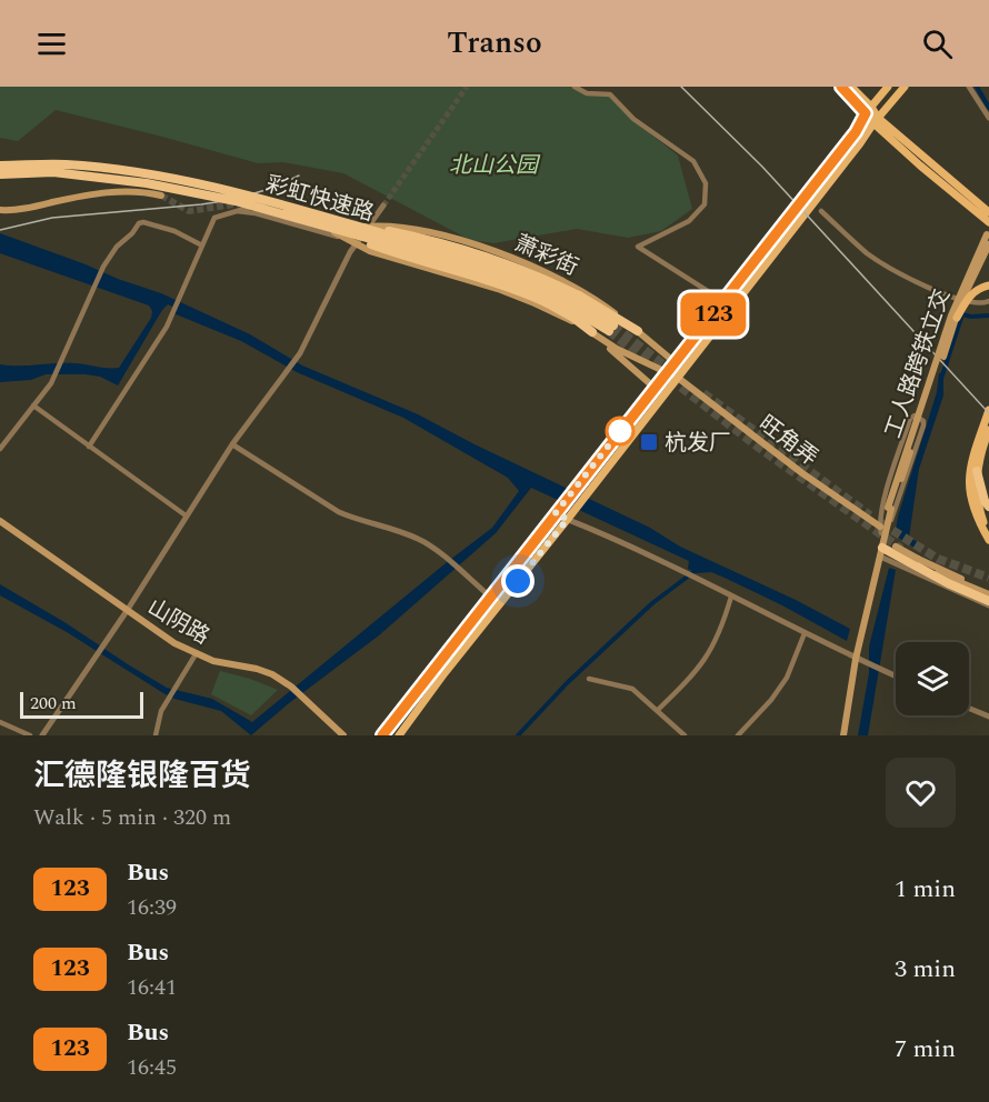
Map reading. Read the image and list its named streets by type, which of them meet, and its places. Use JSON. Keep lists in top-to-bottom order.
{
  "streets": {
    "highway": ["彩虹快速路"],
    "main road": [
      "萧彩街",
      "工人路跨铁立交",
      "旺角弄",
      "山阴路"
    ]
  },
  "crossings": [
    ["萧彩街", "旺角弄"]
  ],
  "parks": ["北山公园"],
  "places": {
    "transit": ["杭发厂"]
  },
  "lines": ["bus line 123"],
  "scale_bar": "200 m",
  "page": {
    "header": "Transo",
    "on_map": "123",
    "scale": "200 m",
    "heading": ["汇德隆银隆百货", "Walk · 5 min · 320 m"],
    "list": [
      {
        "mark": "123",
        "name": "Bus",
        "note": "16:39",
        "value": "1 min"
      },
      {
        "mark": "123",
        "name": "Bus",
        "note": "16:41",
        "value": "3 min"
      },
      {
        "mark": "123",
        "name": "Bus",
        "note": "16:45",
        "value": "7 min"
      }
    ]
  }
}
